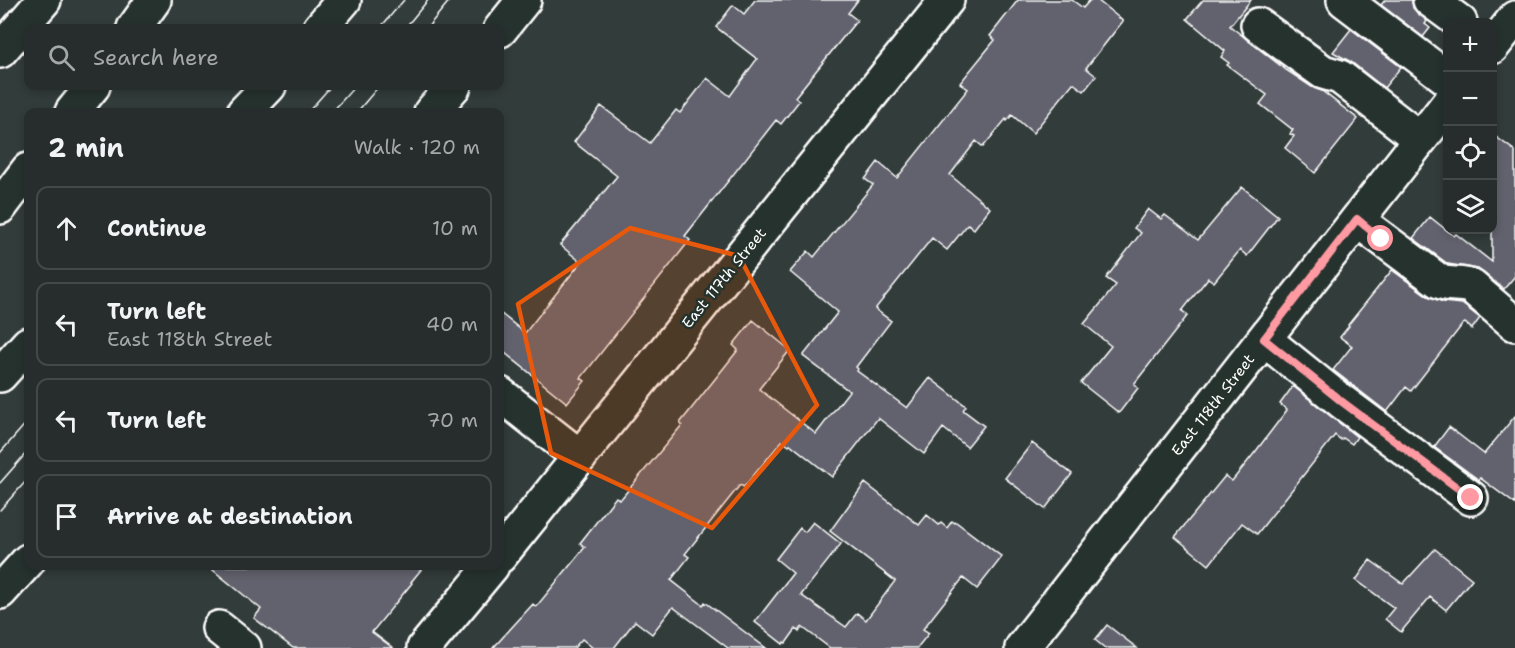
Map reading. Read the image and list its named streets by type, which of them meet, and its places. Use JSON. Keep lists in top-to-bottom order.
{
  "streets": {
    "main road": ["East 117th Street", "East 118th Street"]
  },
  "page": {
    "map_buttons": ["+", "−"],
    "search": "Search here",
    "heading": ["2 min", "Walk · 120 m"],
    "list": [
      ["Continue", "10 m"],
      ["Turn left", "East 118th Street", "40 m"],
      ["Turn left", "70 m"],
      "Arrive at destination"
    ]
  }
}
